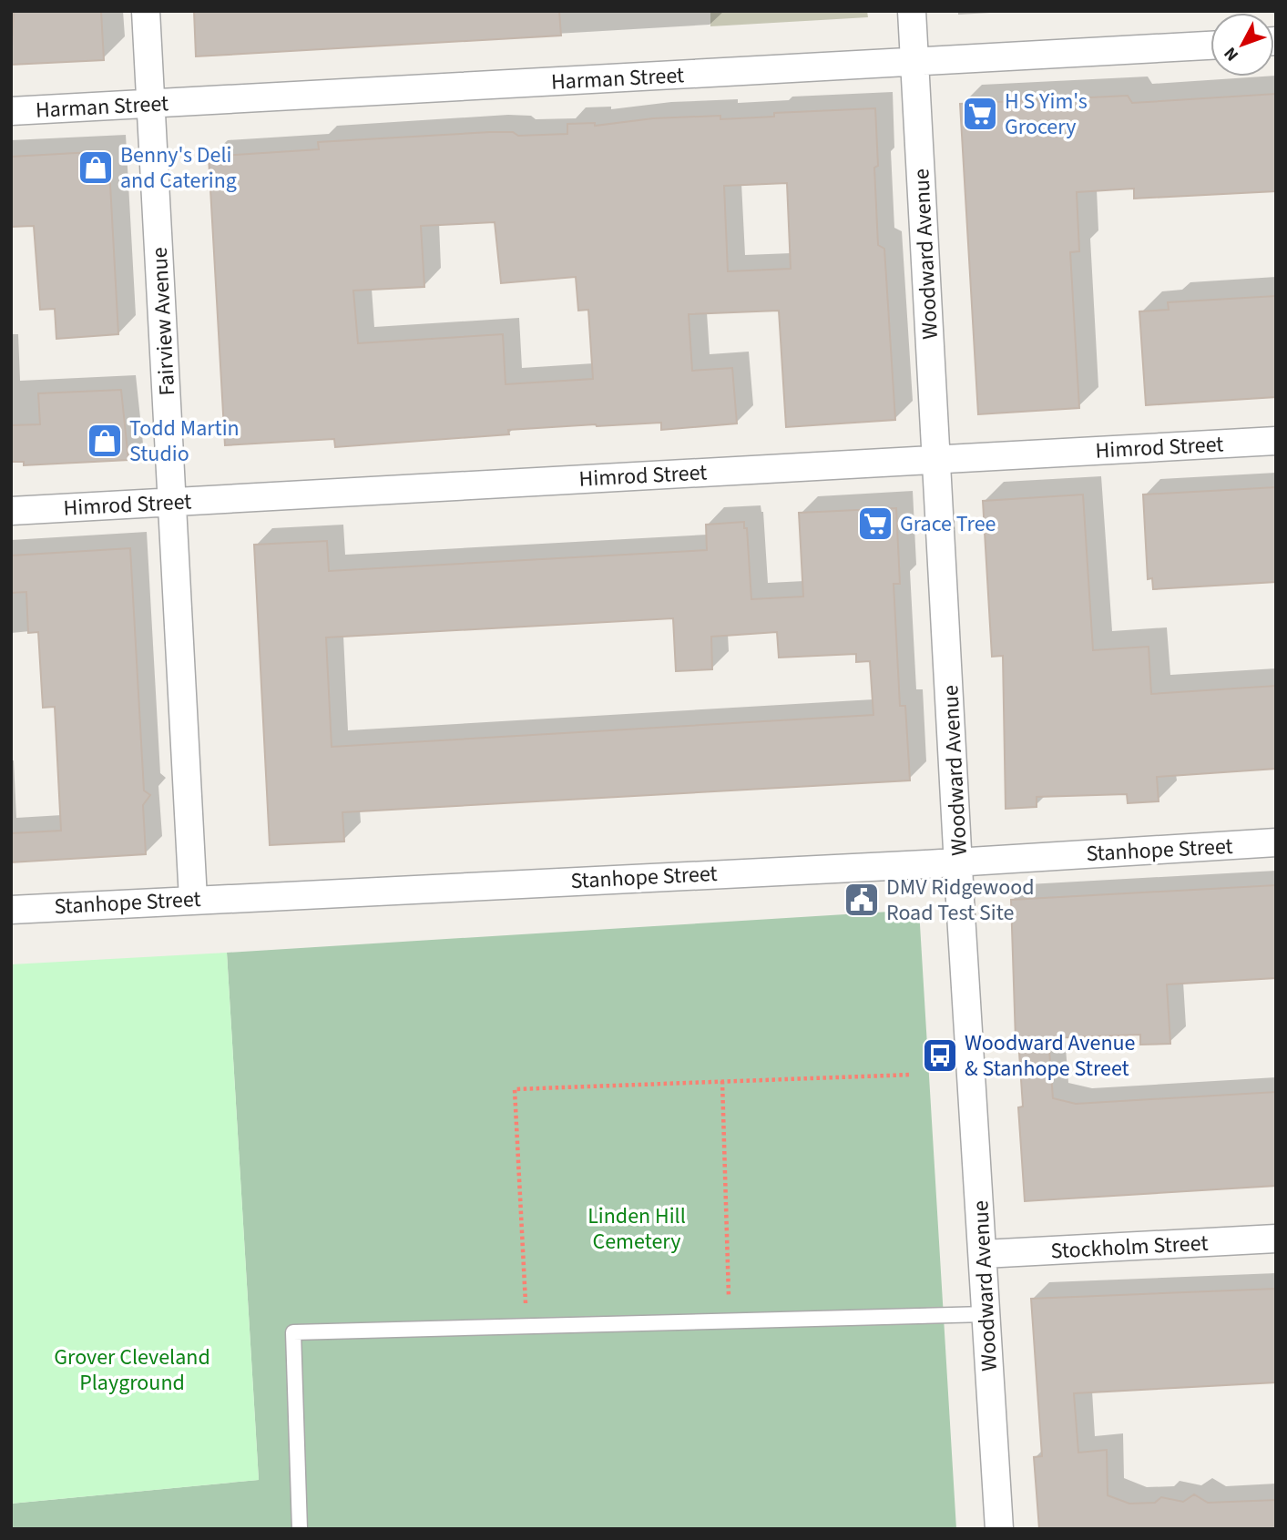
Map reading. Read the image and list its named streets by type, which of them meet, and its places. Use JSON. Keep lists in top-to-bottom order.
{
  "streets": {
    "street": [
      "Harman Street",
      "Woodward Avenue",
      "Fairview Avenue",
      "Himrod Street",
      "Stanhope Street",
      "Stockholm Street"
    ]
  },
  "crossings": [
    ["Harman Street", "Woodward Avenue"],
    ["Harman Street", "Fairview Avenue"],
    ["Woodward Avenue", "Himrod Street"],
    ["Woodward Avenue", "Stanhope Street"],
    ["Woodward Avenue", "Stockholm Street"],
    ["Fairview Avenue", "Himrod Street"],
    ["Fairview Avenue", "Stanhope Street"]
  ],
  "parks": ["Linden Hill Cemetery", "Grover Cleveland Playground"],
  "places": {
    "supermarket": ["H S Yim's Grocery", "Grace Tree"],
    "shop": ["Benny's Deli and Catering", "Todd Martin Studio"],
    "public building": ["DMV Ridgewood Road Test Site"],
    "bus stop": ["Woodward Avenue & Stanhope Street"]
  },
  "north": "bottom left"
}
